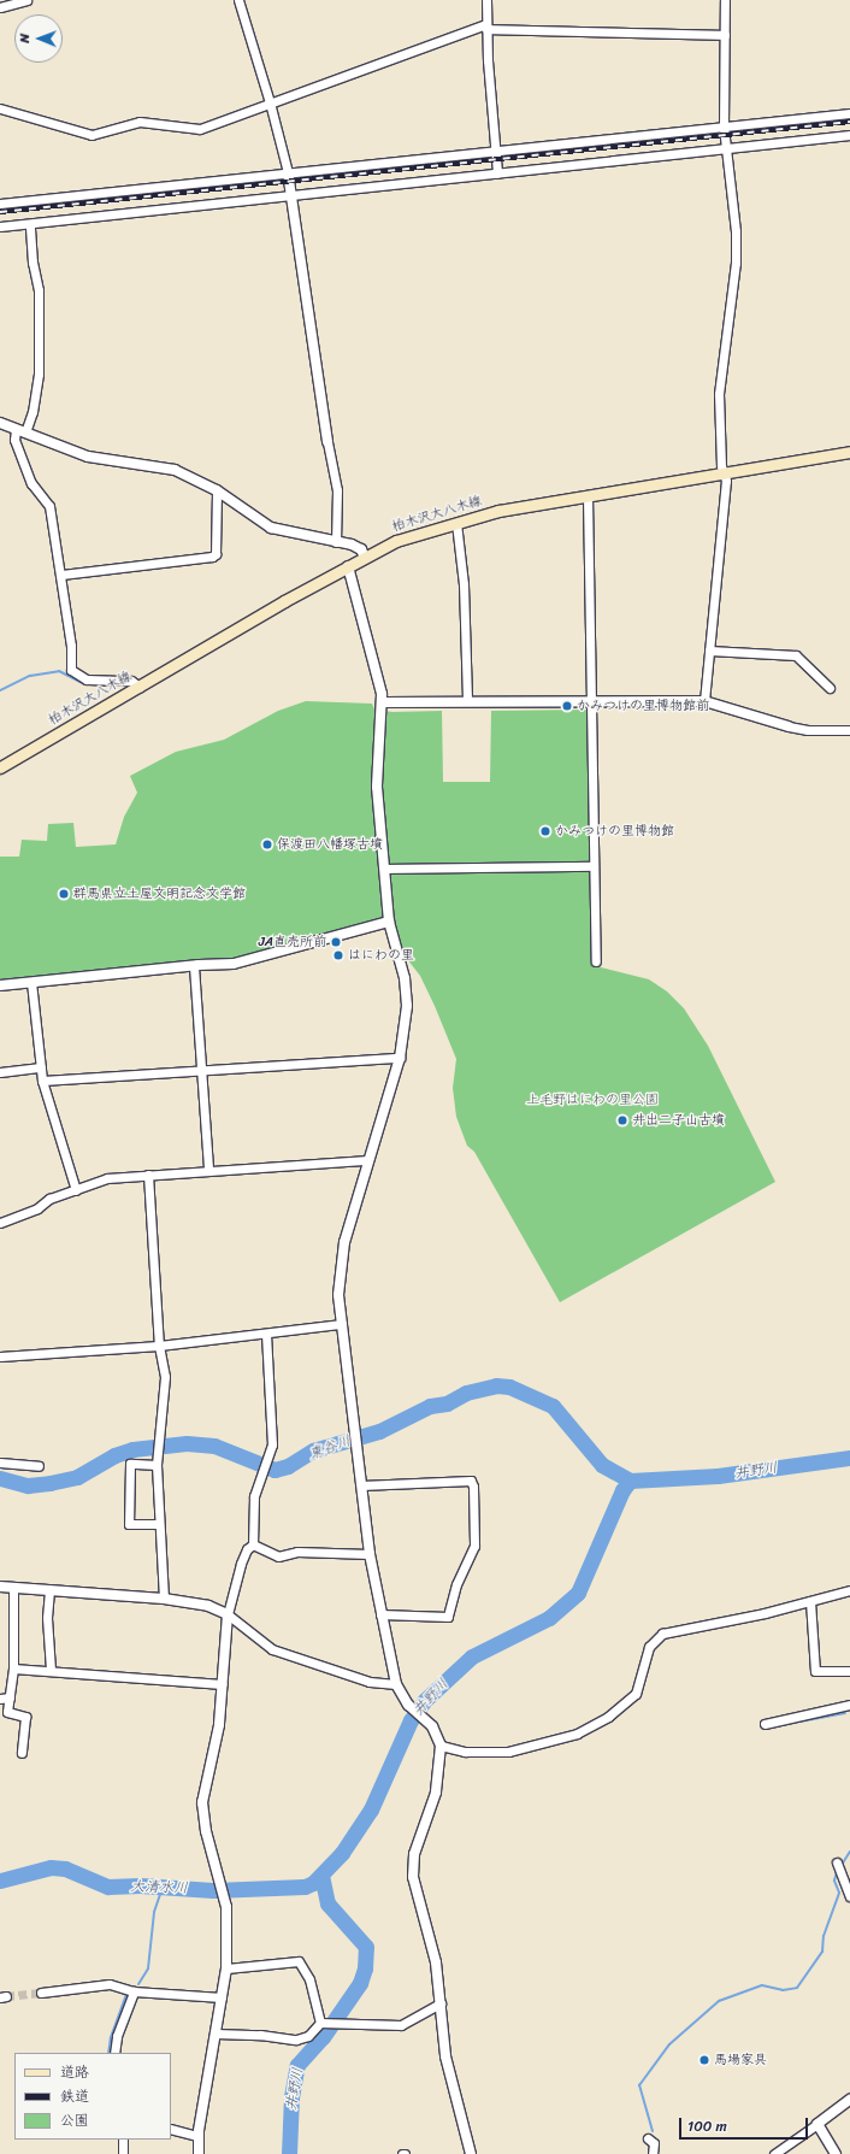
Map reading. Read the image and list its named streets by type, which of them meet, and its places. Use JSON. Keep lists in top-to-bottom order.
{
  "streets": {
    "main road": ["柏木沢大八木線"]
  },
  "water": ["東谷川", "井野川", "大清水川"],
  "parks": ["上毛野はにわの里公園"],
  "places": [
    "かみつけの里博物館前",
    "かみつけの里博物館",
    "保渡田八幡塚古墳",
    "群馬県立土屋文明記念文学館",
    "JA直売所前",
    "はにわの里",
    "井出二子山古墳",
    "馬場家具"
  ],
  "legend": ["道路", "鉄道", "公園"],
  "scale_bar": "100 m",
  "north": "left"
}
